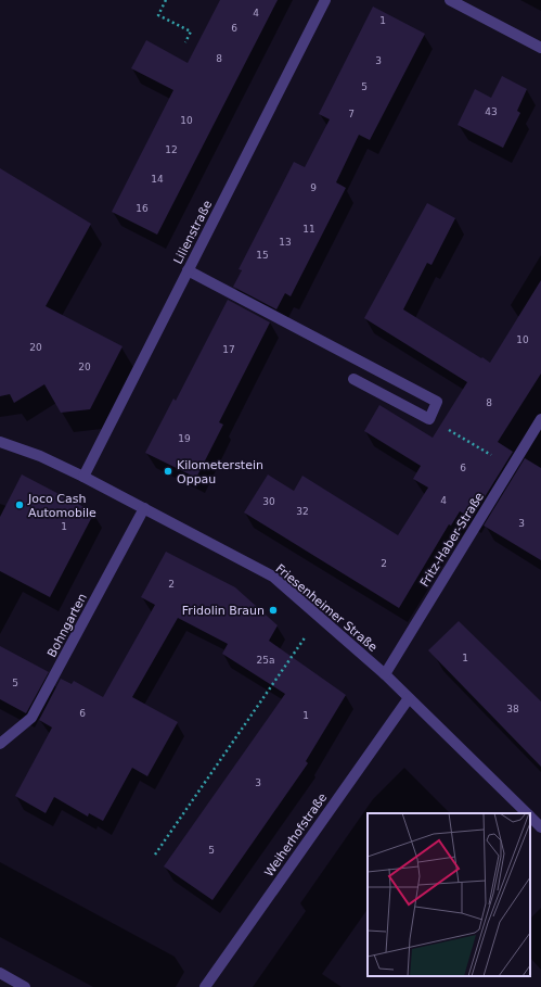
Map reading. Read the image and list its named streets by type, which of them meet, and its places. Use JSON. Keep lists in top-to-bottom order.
{
  "streets": {
    "street": [
      "Lilienstraße",
      "Fritz-Haber-Straße",
      "Friesenheimer Straße",
      "Bohngarten",
      "Weiherhofstraße"
    ]
  },
  "crossings": [
    ["Lilienstraße", "Friesenheimer Straße"],
    ["Fritz-Haber-Straße", "Friesenheimer Straße"],
    ["Friesenheimer Straße", "Bohngarten"],
    ["Friesenheimer Straße", "Weiherhofstraße"]
  ],
  "places": ["Kilometerstein Oppau", "Joco Cash Automobile", "Fridolin Braun"],
  "house_numbers": [
    "4",
    "1",
    "6",
    "8",
    "3",
    "5",
    "43",
    "7",
    "10",
    "12",
    "14",
    "9",
    "16",
    "11",
    "13",
    "15",
    "10",
    "20",
    "17",
    "20",
    "8",
    "19",
    "6",
    "4",
    "30",
    "32",
    "3",
    "1",
    "2",
    "2",
    "1",
    "25a",
    "5",
    "38",
    "6",
    "1",
    "3",
    "5"
  ]
}
